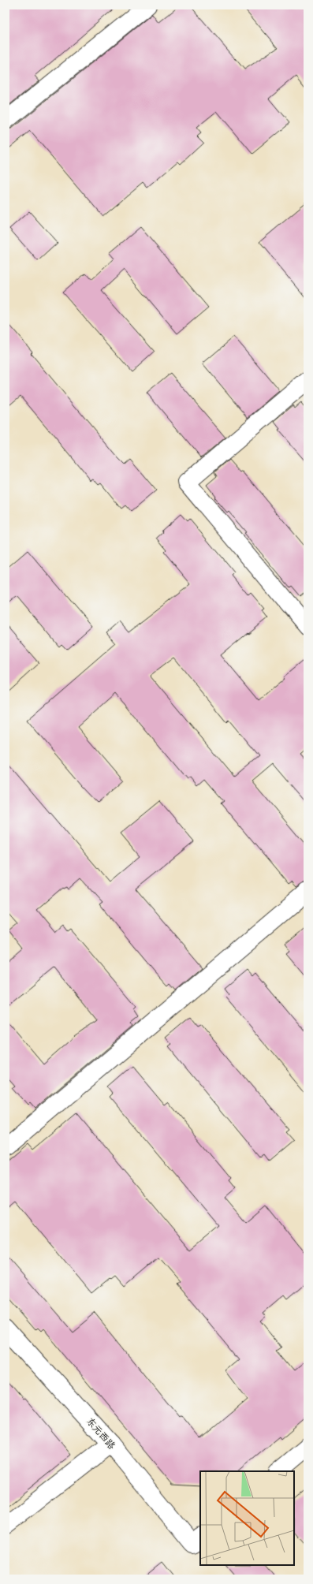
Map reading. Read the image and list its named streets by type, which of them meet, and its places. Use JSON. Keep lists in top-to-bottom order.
{
  "streets": {
    "street": ["东元西路"]
  }
}
